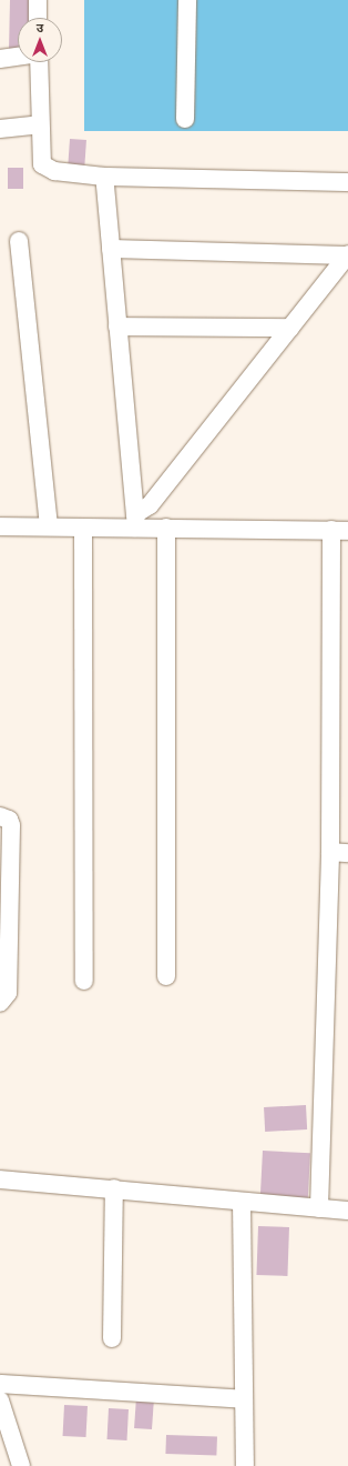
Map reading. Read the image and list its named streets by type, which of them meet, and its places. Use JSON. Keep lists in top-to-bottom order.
{
  "north": "top"
}
